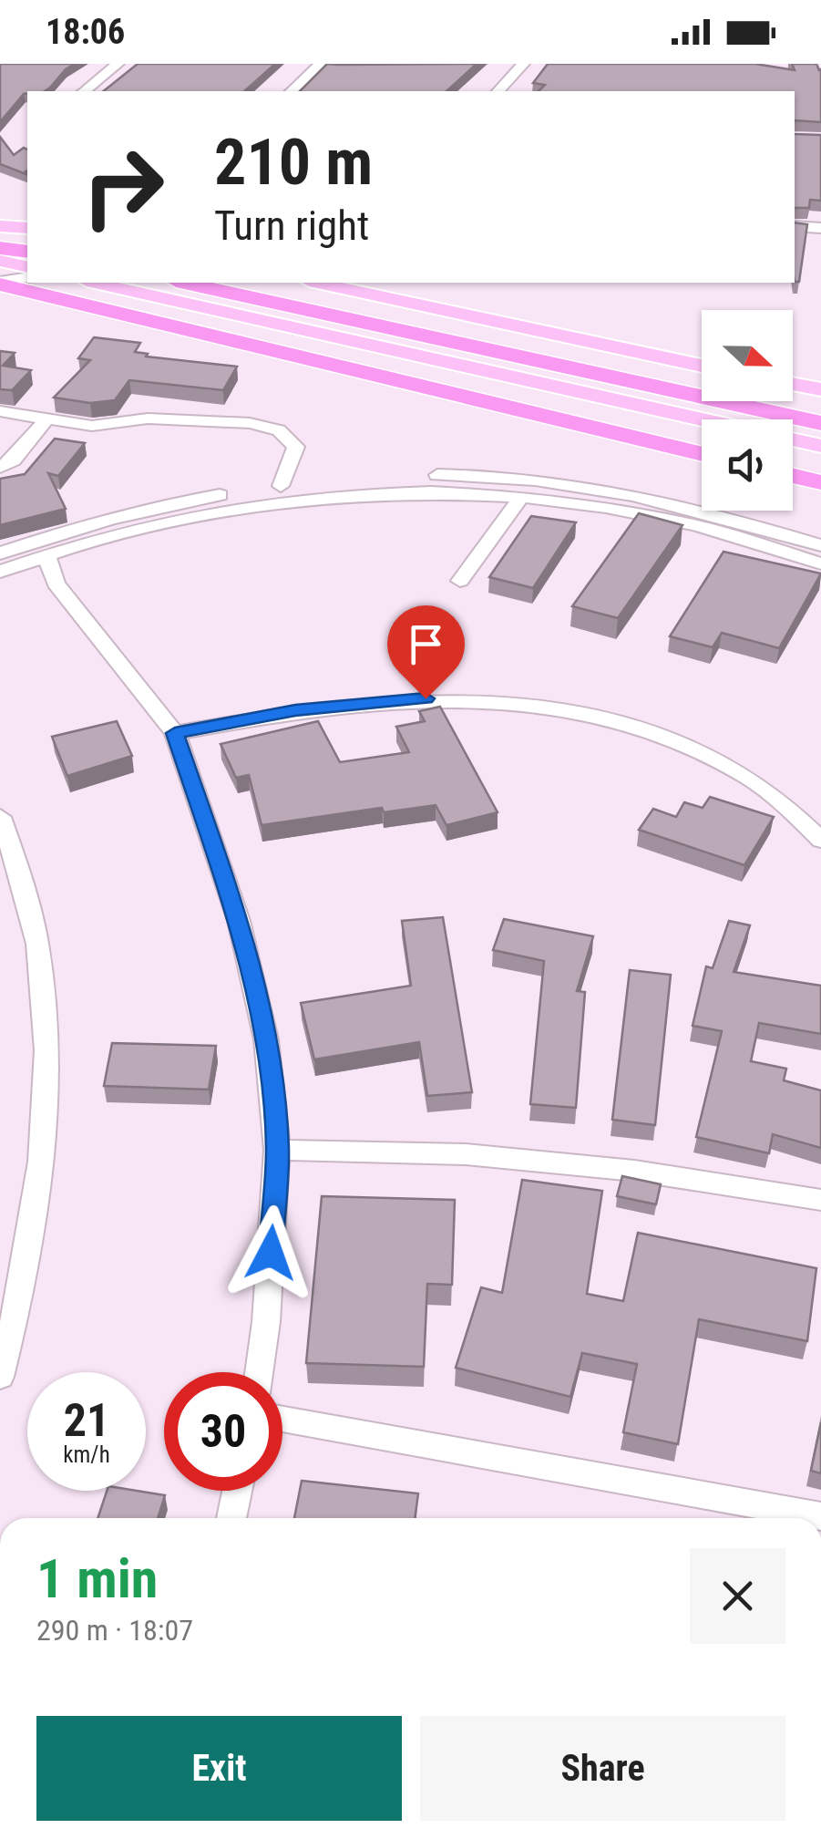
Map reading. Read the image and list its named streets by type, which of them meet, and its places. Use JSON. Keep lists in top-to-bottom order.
{
  "north": "right",
  "page": {
    "status": "18:06",
    "turn": ["210 m", "Turn right"],
    "speed": "21 km/h",
    "limit": "30",
    "heading": ["1 min", "290 m · 18:07"],
    "buttons": ["Exit", "Share"]
  }
}
